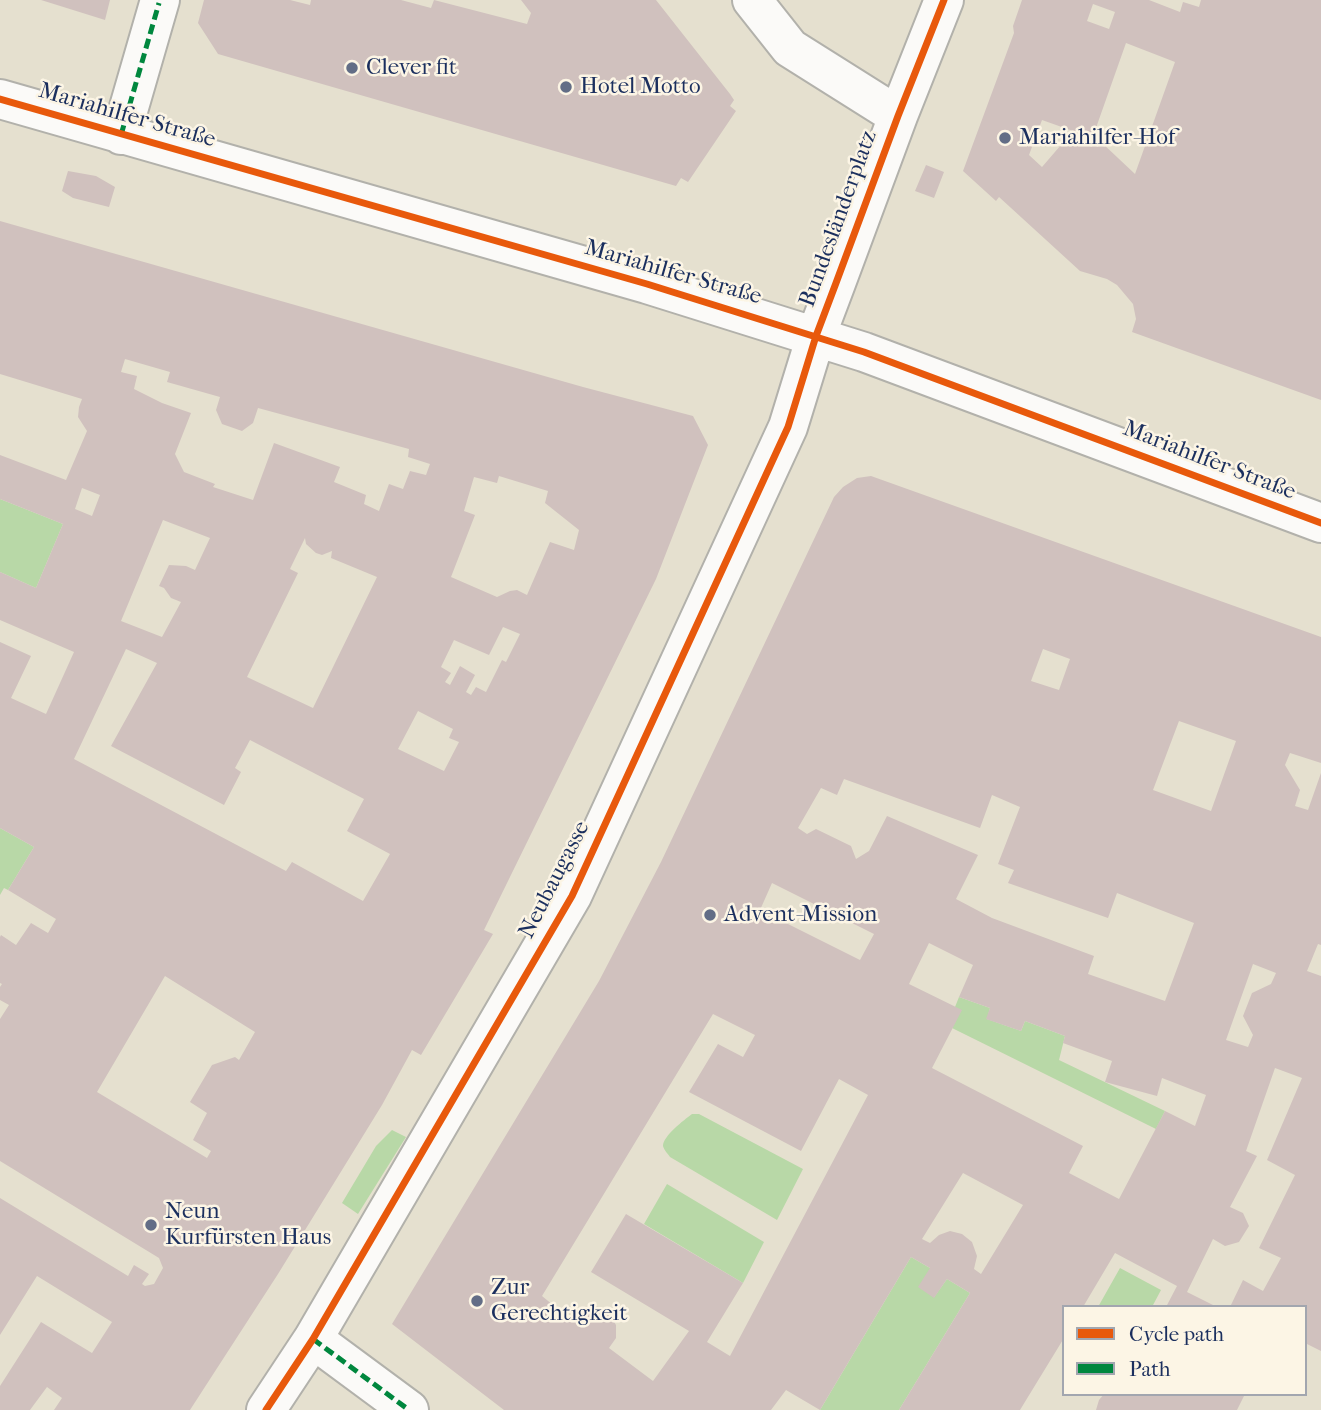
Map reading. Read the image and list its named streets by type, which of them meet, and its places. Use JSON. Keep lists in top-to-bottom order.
{
  "streets": {
    "street": ["Mariahilfer Straße", "Bundesländerplatz", "Neubaugasse"]
  },
  "crossings": [
    ["Mariahilfer Straße", "Bundesländerplatz"],
    ["Mariahilfer Straße", "Neubaugasse"],
    ["Bundesländerplatz", "Neubaugasse"]
  ],
  "places": [
    "Clever fit",
    "Hotel Motto",
    "Mariahilfer-Hof",
    "Advent-Mission",
    "Neun Kurfürsten Haus",
    "Zur Gerechtigkeit"
  ],
  "legend": ["Cycle path", "Path"]
}
